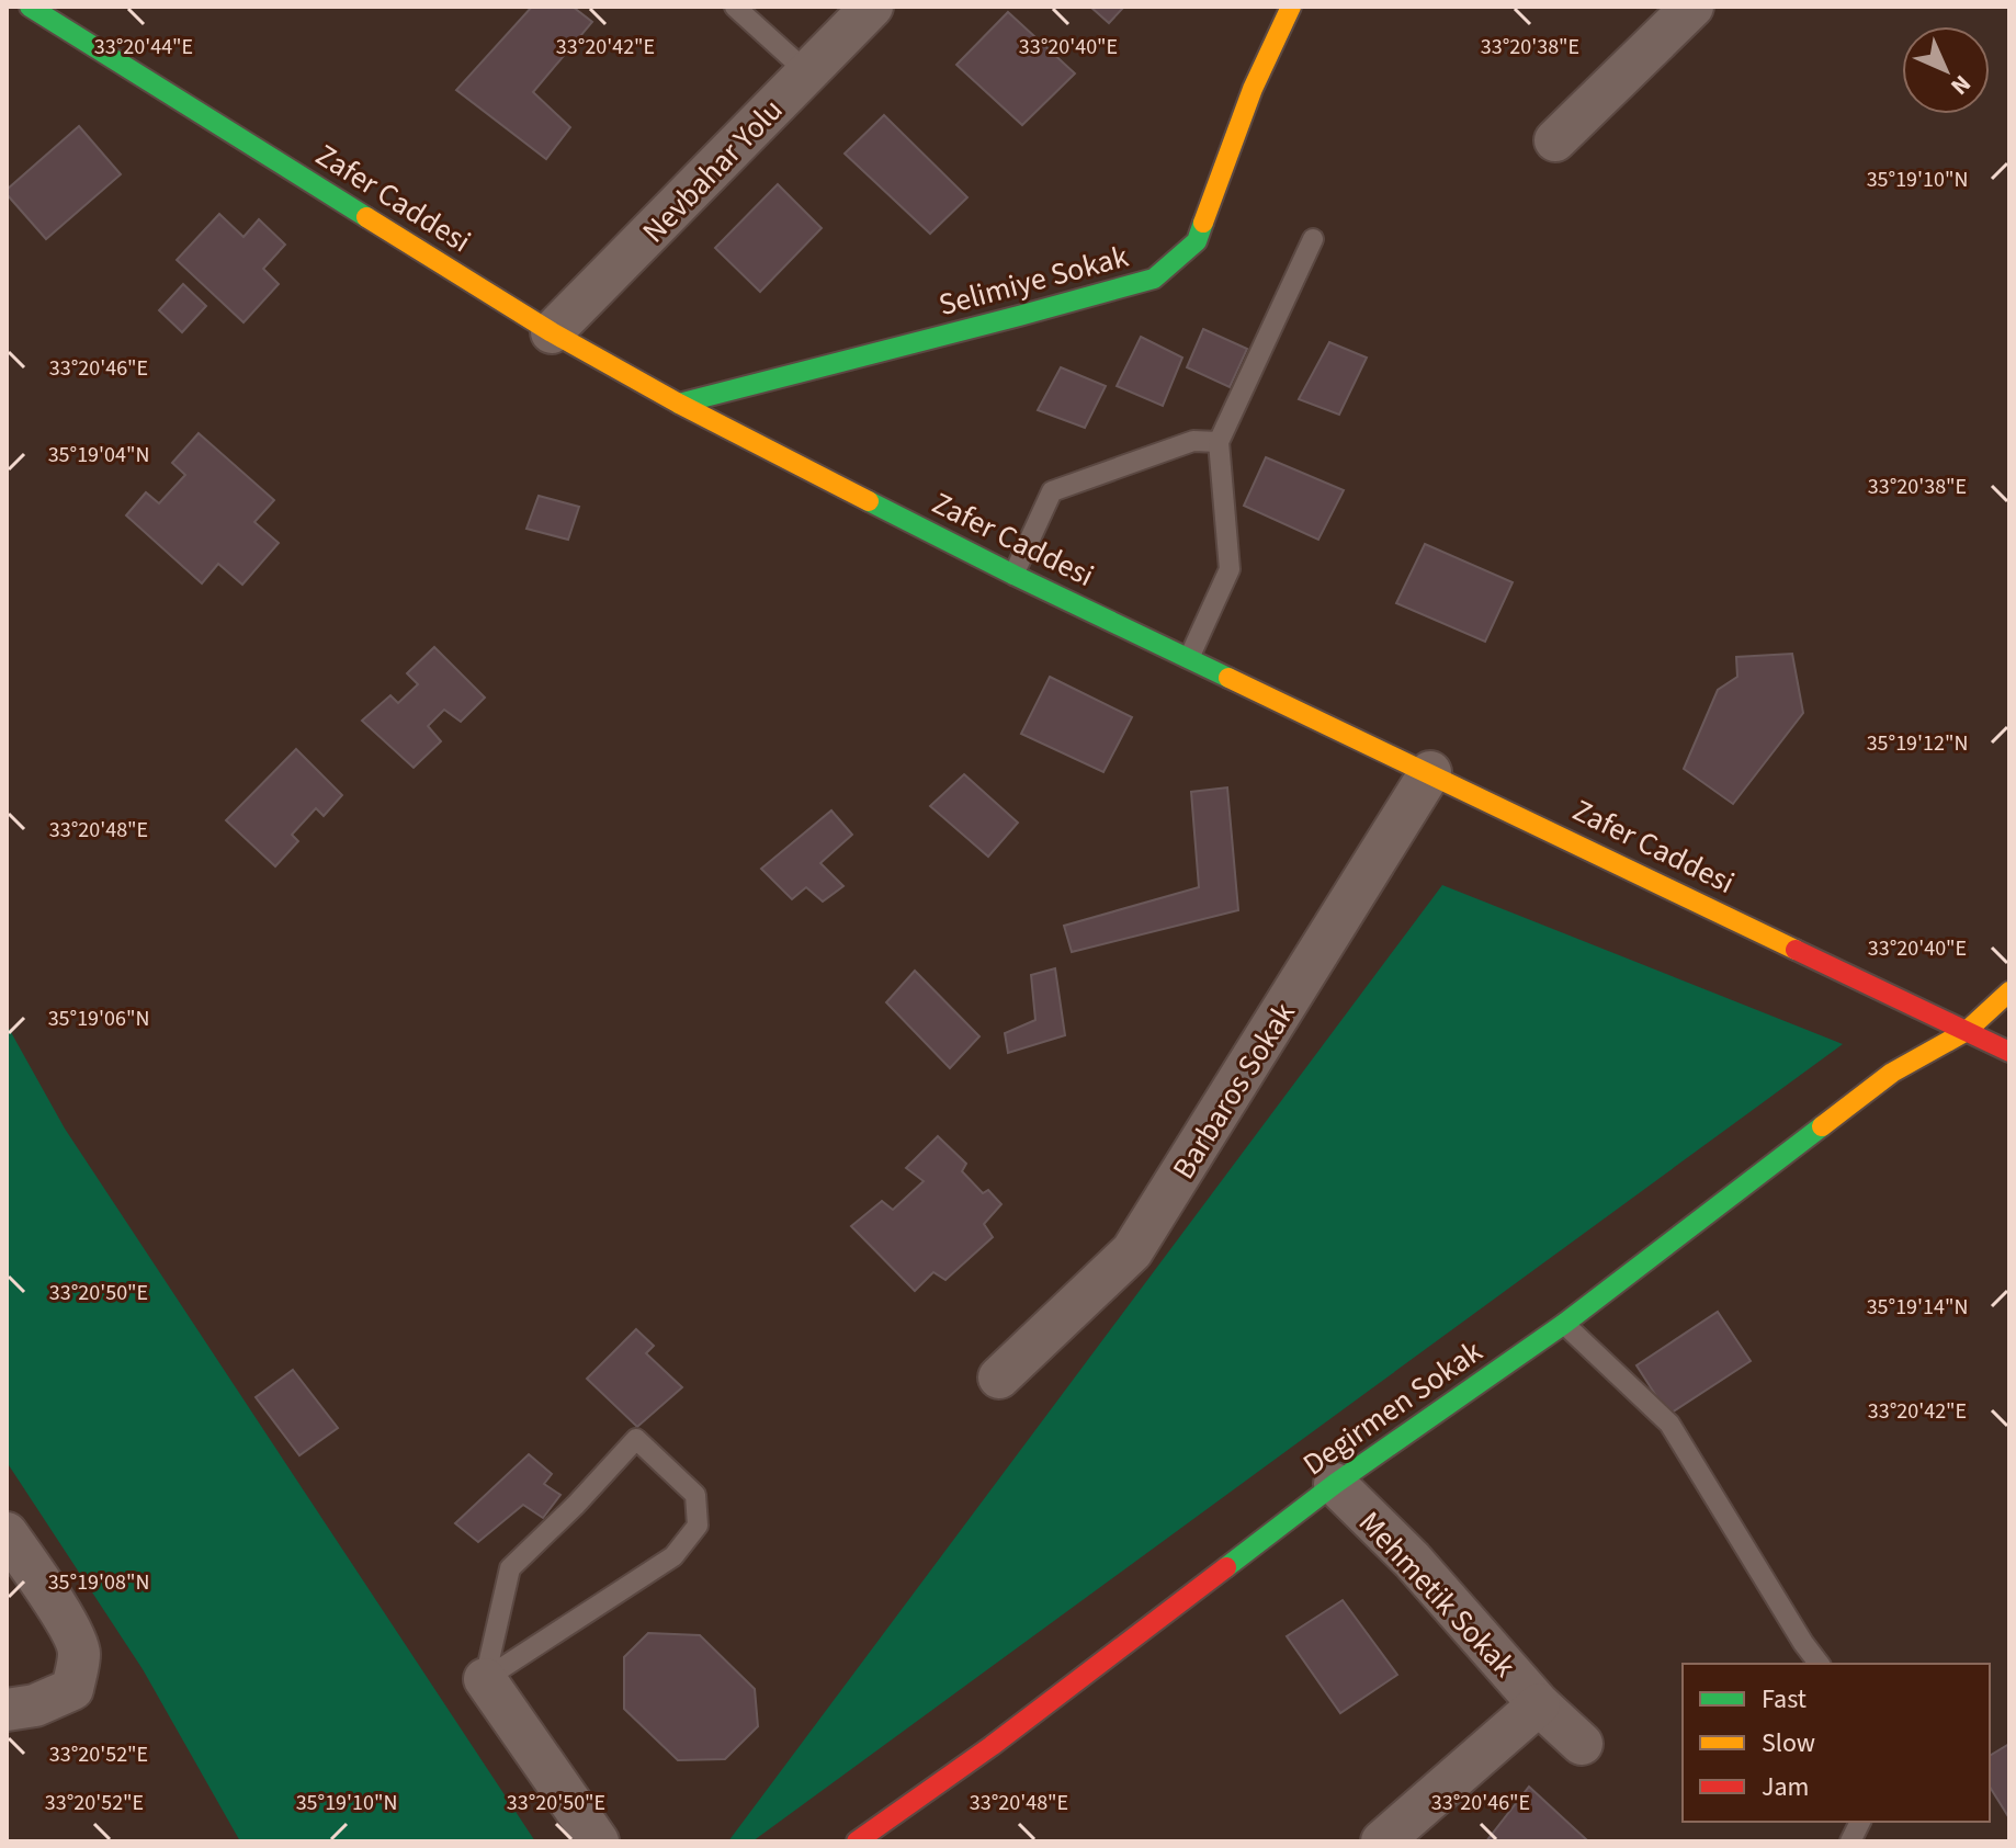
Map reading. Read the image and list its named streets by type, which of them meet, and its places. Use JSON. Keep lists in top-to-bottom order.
{
  "streets": {
    "street": [
      "Nevbahar Yolu",
      "Zafer Caddesi",
      "Selimiye Sokak",
      "Barbaros Sokak",
      "Degirmen Sokak",
      "Mehmetik Sokak"
    ]
  },
  "crossings": [
    ["Nevbahar Yolu", "Zafer Caddesi"],
    ["Zafer Caddesi", "Selimiye Sokak"],
    ["Zafer Caddesi", "Barbaros Sokak"],
    ["Zafer Caddesi", "Degirmen Sokak"],
    ["Degirmen Sokak", "Mehmetik Sokak"]
  ],
  "legend": ["Fast", "Slow", "Jam"],
  "north": "bottom right",
  "coordinates": [
    "33°20'44\"E",
    "33°20'42\"E",
    "33°20'40\"E",
    "33°20'38\"E",
    "35°19'10\"N",
    "33°20'46\"E",
    "35°19'04\"N",
    "35°19'12\"N",
    "33°20'48\"E",
    "35°19'06\"N",
    "33°20'50\"E",
    "35°19'14\"N",
    "35°19'08\"N",
    "33°20'52\"E"
  ]
}
